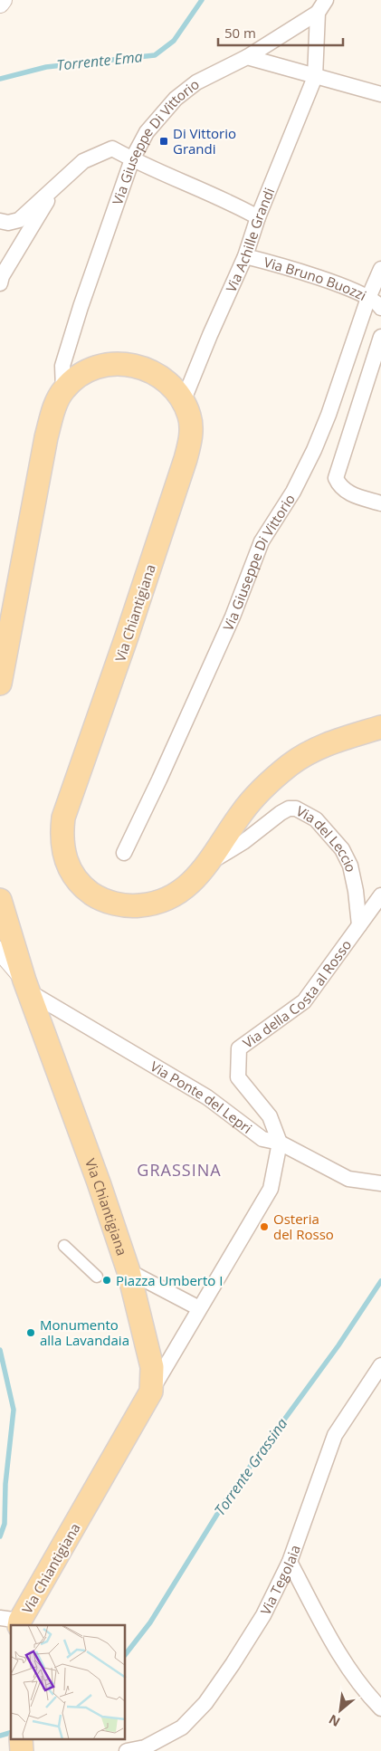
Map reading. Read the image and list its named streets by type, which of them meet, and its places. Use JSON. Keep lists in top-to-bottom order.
{
  "streets": {
    "main road": ["Via Chiantigiana"],
    "street": [
      "Via Giuseppe Di Vittorio",
      "Via Achille Grandi",
      "Via Bruno Buozzi",
      "Via del Leccio",
      "Via della Costa al Rosso",
      "Via Ponte del Lepri",
      "Via Tegolaia"
    ]
  },
  "crossings": [
    ["Via Giuseppe Di Vittorio", "Via Achille Grandi"],
    ["Via Giuseppe Di Vittorio", "Via Bruno Buozzi"],
    ["Via Giuseppe Di Vittorio", "Via Chiantigiana"],
    ["Via Achille Grandi", "Via Bruno Buozzi"],
    ["Via Achille Grandi", "Via Chiantigiana"],
    ["Via Chiantigiana", "Via del Leccio"],
    ["Via Chiantigiana", "Via Ponte del Lepri"],
    ["Via del Leccio", "Via della Costa al Rosso"],
    ["Via della Costa al Rosso", "Via Ponte del Lepri"]
  ],
  "districts": ["GRASSINA"],
  "water": ["Torrente Ema", "Torrente Grassina"],
  "places": {
    "transit": ["Di Vittorio Grandi"],
    "other": ["Osteria del Rosso", "Piazza Umberto I", "Monumento alla Lavandaia"]
  },
  "scale_bar": "50 m",
  "north": "bottom left"
}
